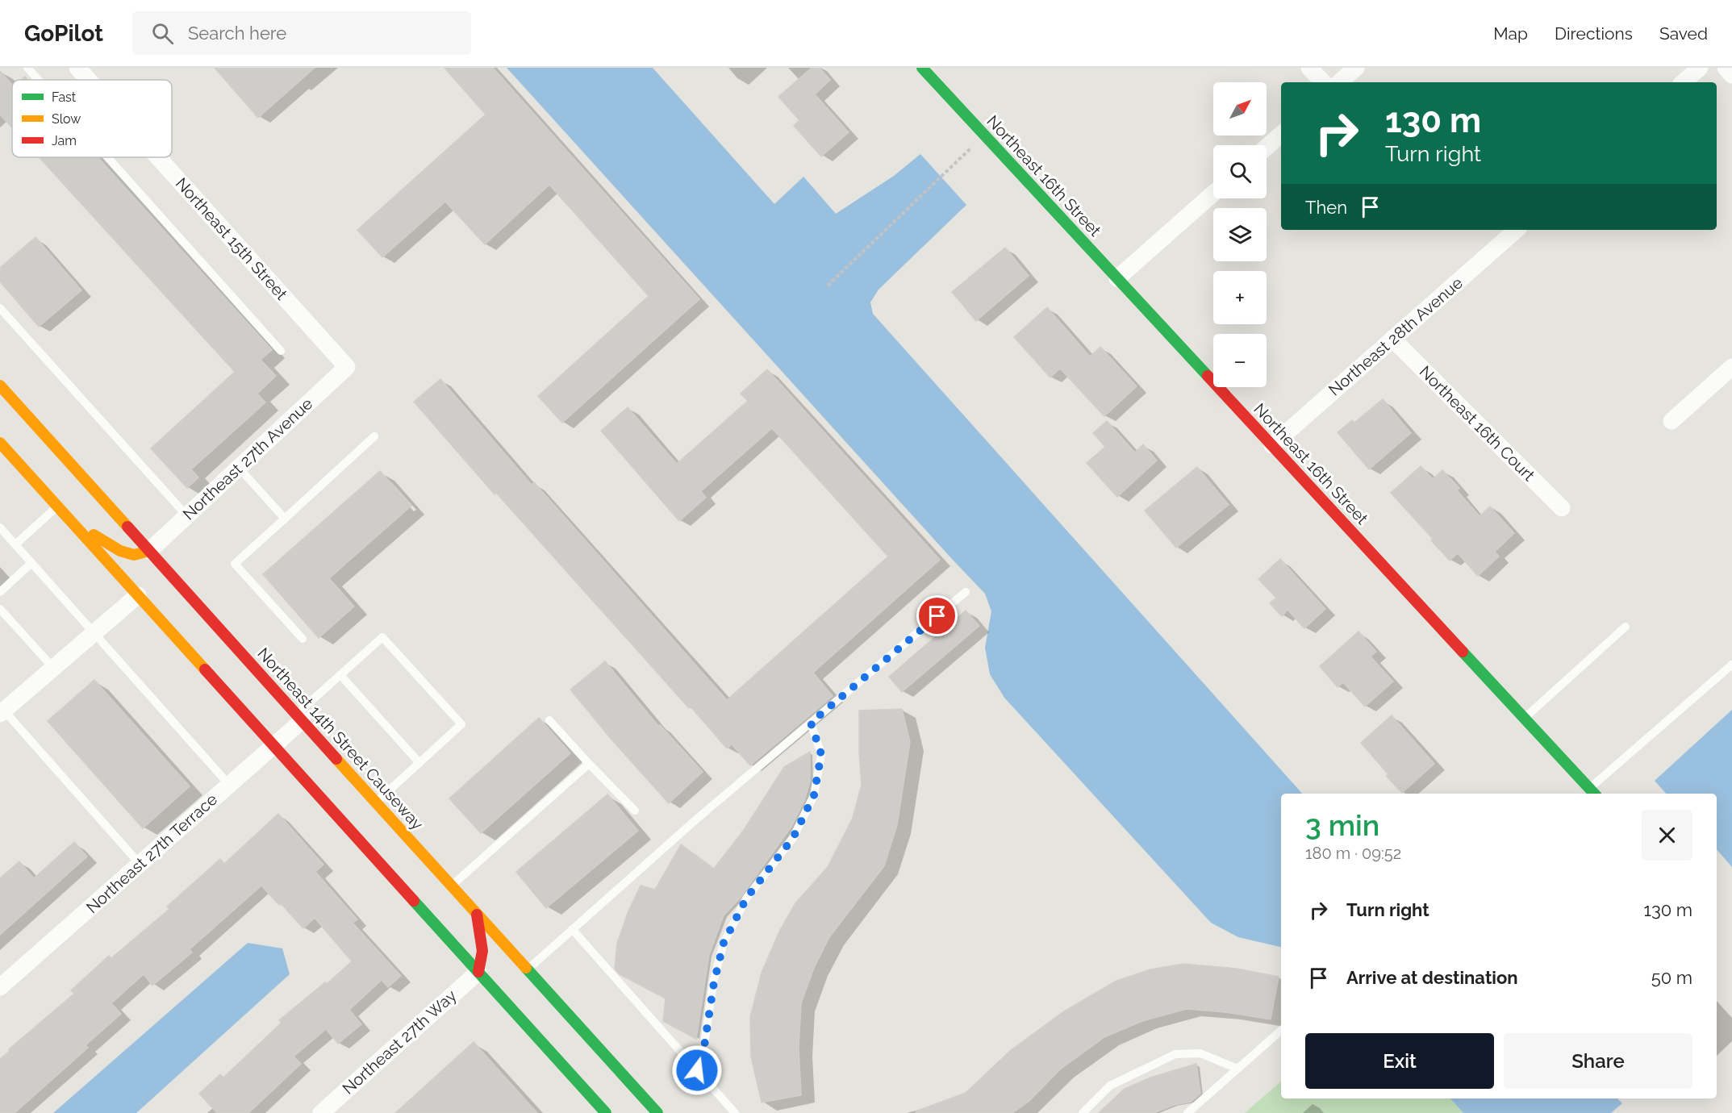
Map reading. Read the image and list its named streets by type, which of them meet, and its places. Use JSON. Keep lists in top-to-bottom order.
{
  "streets": {
    "main road": ["Northeast 16th Street", "Northeast 14th Street Causeway"],
    "street": [
      "Northeast 15th Street",
      "Northeast 28th Avenue",
      "Northeast 16th Court",
      "Northeast 27th Avenue",
      "Northeast 27th Terrace",
      "Northeast 27th Way"
    ]
  },
  "crossings": [
    ["Northeast 16th Street", "Northeast 28th Avenue"],
    ["Northeast 15th Street", "Northeast 27th Avenue"],
    ["Northeast 28th Avenue", "Northeast 16th Court"],
    ["Northeast 27th Avenue", "Northeast 14th Street Causeway"],
    ["Northeast 14th Street Causeway", "Northeast 27th Terrace"]
  ],
  "legend": ["Fast", "Slow", "Jam"],
  "north": "top right",
  "page": {
    "header": "GoPilot",
    "search": "Search here",
    "nav": ["Map", "Directions", "Saved"],
    "map_buttons": ["+", "−"],
    "turn": ["130 m", "Turn right"],
    "then": "Then",
    "heading": ["3 min", "180 m · 09:52"],
    "list": [
      {
        "name": "Turn right",
        "value": "130 m"
      },
      {
        "name": "Arrive at destination",
        "value": "50 m"
      }
    ],
    "buttons": ["Exit", "Share"]
  }
}
